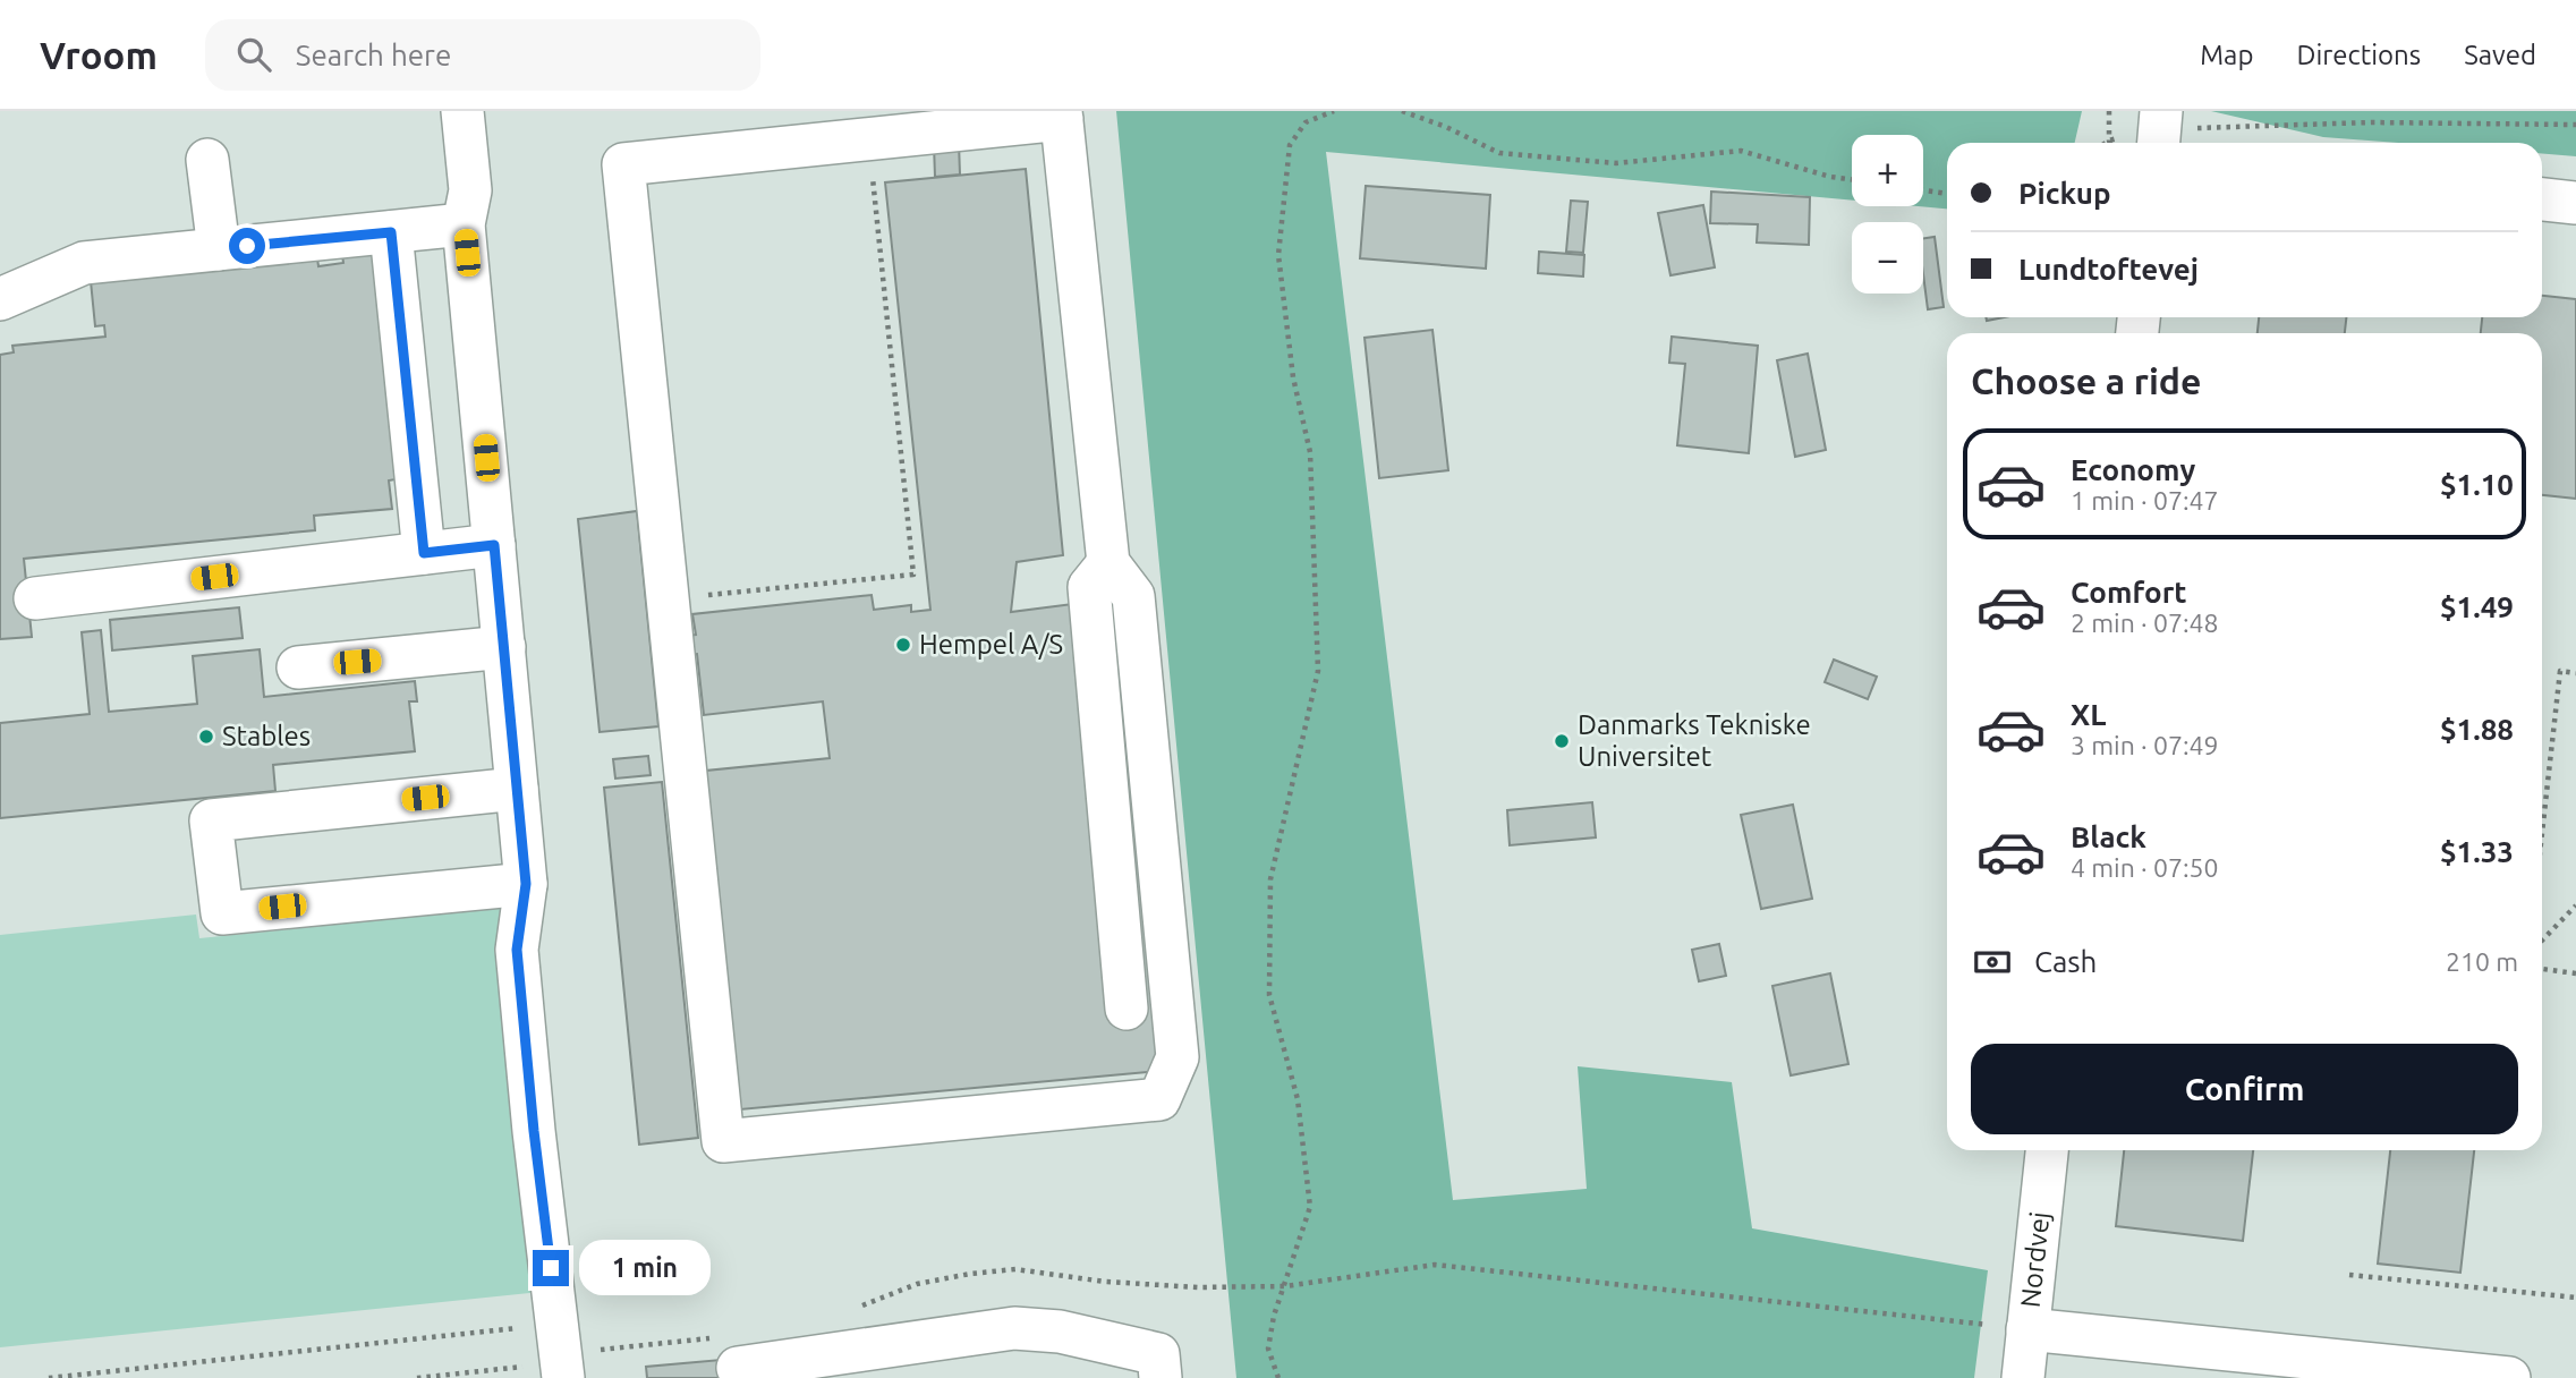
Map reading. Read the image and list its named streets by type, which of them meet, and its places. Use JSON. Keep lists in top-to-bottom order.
{
  "streets": {
    "street": ["Nordvej"]
  },
  "places": ["Hempel A/S", "Stables", "Danmarks Tekniske Universitet"],
  "page": {
    "header": "Vroom",
    "search": "Search here",
    "nav": ["Map", "Directions", "Saved"],
    "map_buttons": ["+", "−"],
    "banner": ["Pickup", "Lundtoftevej"],
    "heading": "Choose a ride",
    "list": [
      {
        "name": "Economy",
        "note": "1 min · 07:47",
        "value": "$1.10"
      },
      {
        "name": "Comfort",
        "note": "2 min · 07:48",
        "value": "$1.49"
      },
      {
        "name": "XL",
        "note": "3 min · 07:49",
        "value": "$1.88"
      },
      {
        "name": "Black",
        "note": "4 min · 07:50",
        "value": "$1.33"
      }
    ],
    "pay": ["Cash", "210 m"],
    "buttons": "Confirm",
    "bubble": "1 min"
  }
}
